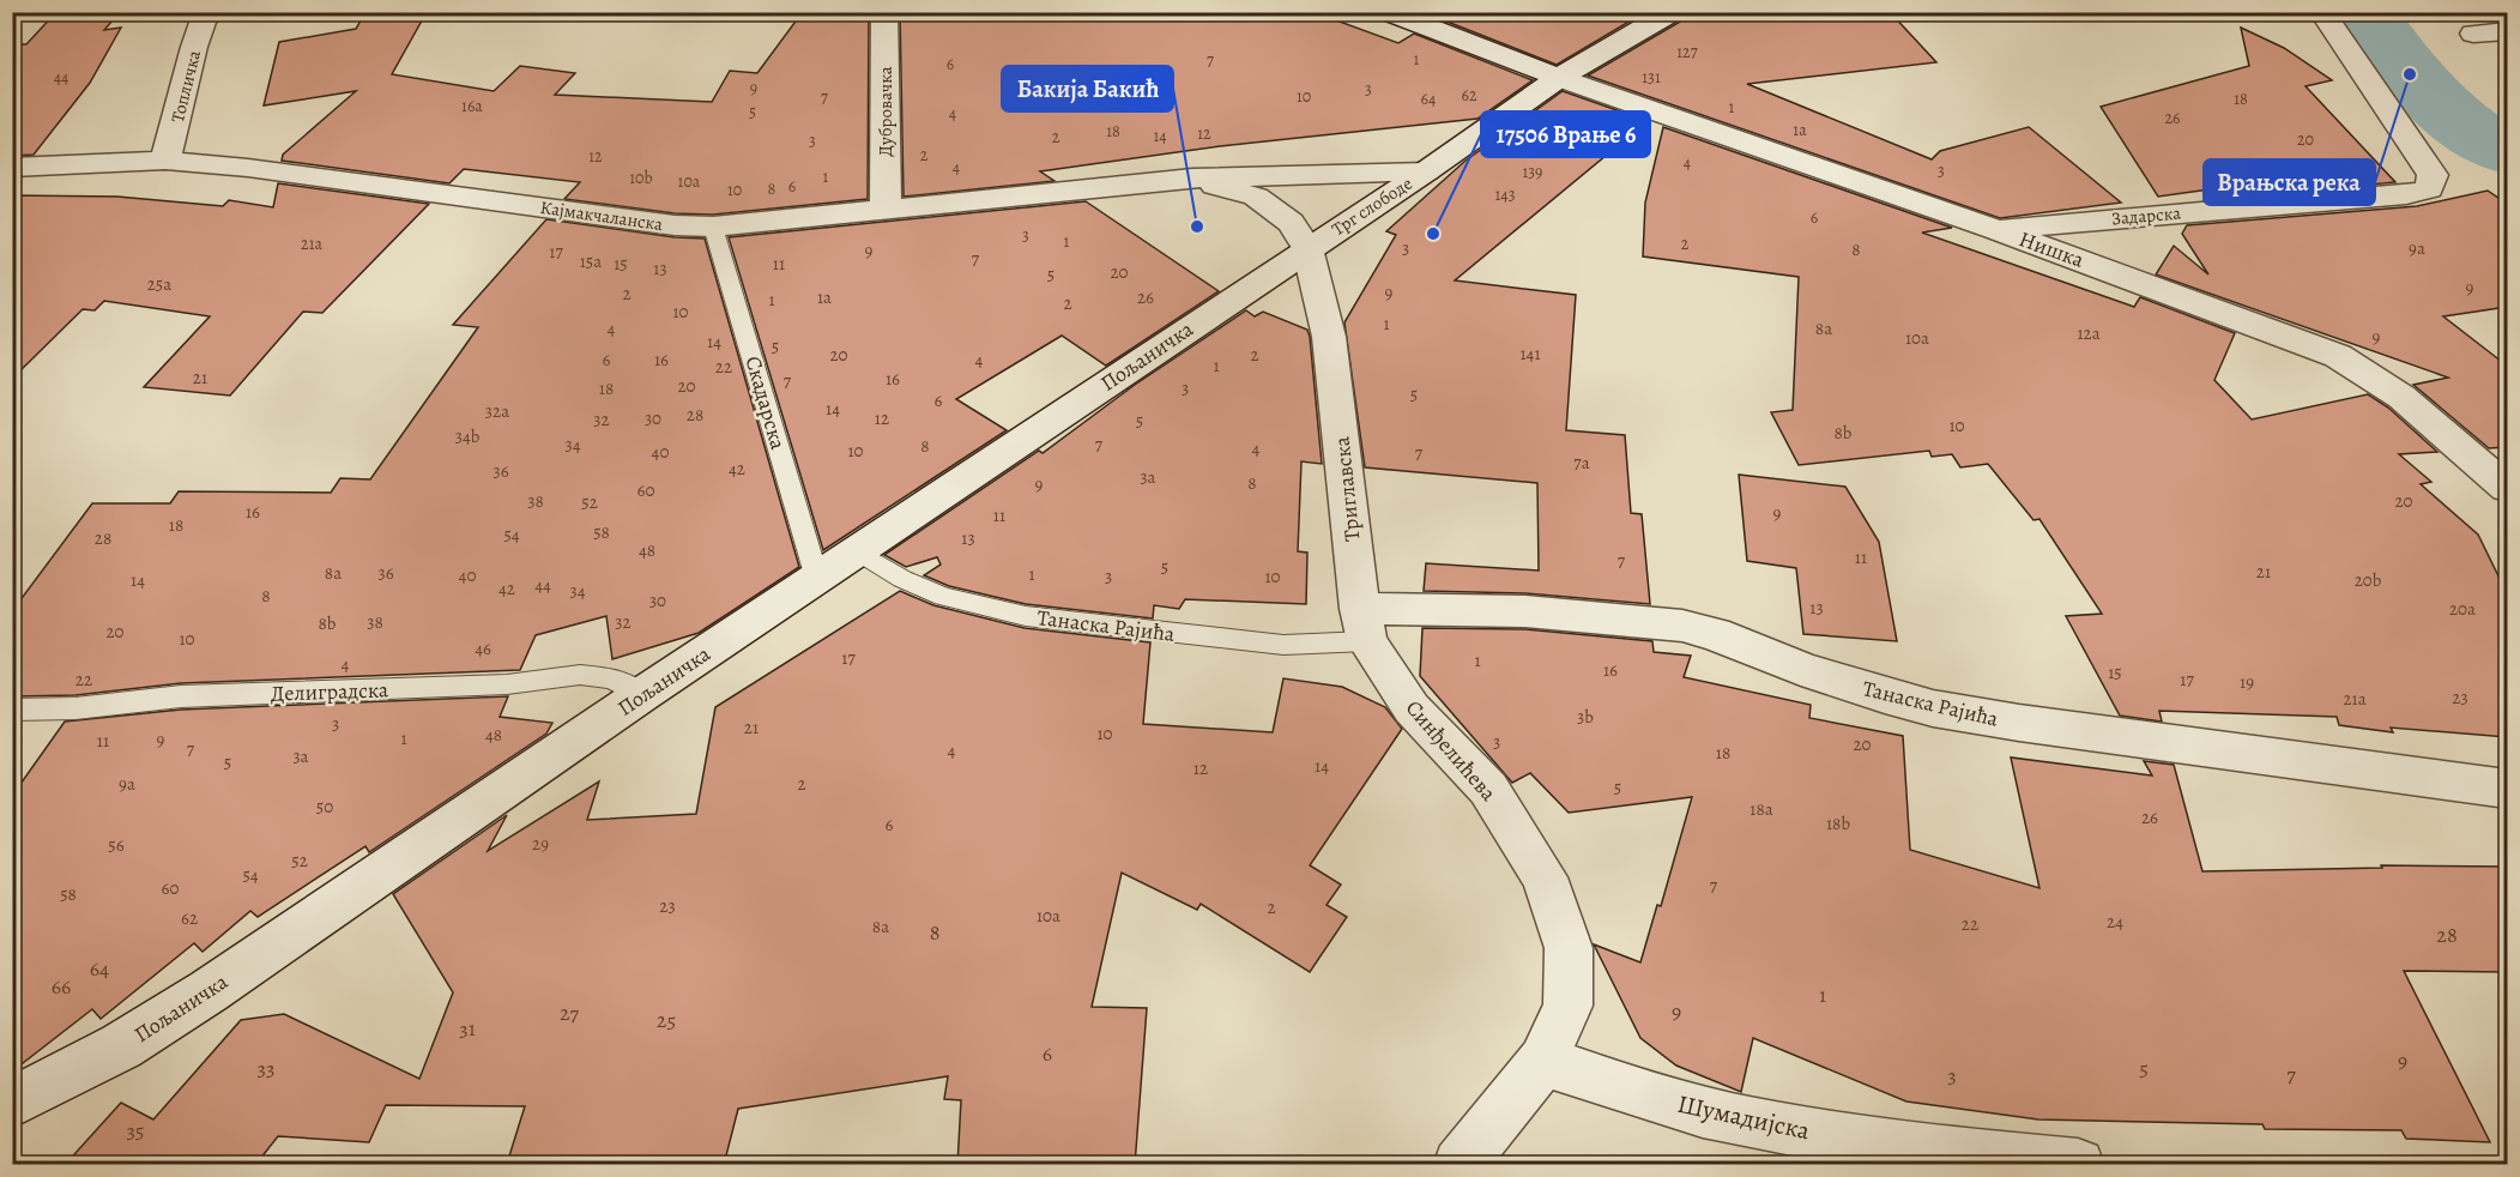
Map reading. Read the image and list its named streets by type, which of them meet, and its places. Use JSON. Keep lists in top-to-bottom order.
{
  "streets": {
    "street": [
      "Топличка",
      "Дубровачка",
      "Трг слободе",
      "Кајмакчаланска",
      "Задарска",
      "Нишка",
      "Пољаничка",
      "Триглавска",
      "Танаска Рајића",
      "Синђелићева",
      "Шумадијска"
    ],
    "lane": ["Скадарска", "Делиградска"]
  },
  "crossings": [
    ["Топличка", "Кајмакчаланска"],
    ["Дубровачка", "Кајмакчаланска"],
    ["Трг слободе", "Кајмакчаланска"],
    ["Трг слободе", "Пољаничка"],
    ["Трг слободе", "Триглавска"],
    ["Кајмакчаланска", "Скадарска"],
    ["Задарска", "Нишка"],
    ["Пољаничка", "Скадарска"],
    ["Пољаничка", "Танаска Рајића"],
    ["Пољаничка", "Делиградска"],
    ["Триглавска", "Танаска Рајића"],
    ["Триглавска", "Синђелићева"],
    ["Танаска Рајића", "Синђелићева"],
    ["Синђелићева", "Шумадијска"]
  ],
  "places": ["Врањска река", "Бакија Бакић", "17506 Врање 6"],
  "house_numbers": [
    "127",
    "1",
    "7",
    "6",
    "44",
    "131",
    "9",
    "3",
    "62",
    "10",
    "7",
    "64",
    "18",
    "16a",
    "1",
    "5",
    "4",
    "26",
    "1a",
    "18",
    "12",
    "14",
    "2",
    "20",
    "3",
    "2",
    "12",
    "4",
    "4",
    "3",
    "139",
    "1",
    "10b",
    "10a",
    "6",
    "8",
    "10",
    "143",
    "6",
    "3",
    "1",
    "21a",
    "2",
    "3",
    "9a",
    "8",
    "9",
    "17",
    "7",
    "15a",
    "15",
    "11",
    "13",
    "20",
    "5",
    "25a",
    "9",
    "9",
    "2",
    "1a",
    "26",
    "1",
    "2",
    "10",
    "1",
    "4",
    "8a",
    "12a",
    "9",
    "10a",
    "14",
    "5",
    "141",
    "20",
    "2",
    "6",
    "16",
    "4",
    "1",
    "22",
    "21",
    "16",
    "7",
    "20",
    "18",
    "3",
    "5",
    "6",
    "14",
    "32a",
    "28",
    "30",
    "12",
    "32",
    "5",
    "10",
    "8b",
    "34b",
    "34",
    "7",
    "8",
    "4",
    "10",
    "40",
    "7",
    "7a",
    "42",
    "36",
    "3a",
    "8",
    "9",
    "60",
    "38",
    "20",
    "52",
    "16",
    "9",
    "11",
    "18",
    "58",
    "54",
    "28",
    "13",
    "48",
    "11",
    "7",
    "5",
    "21",
    "8a",
    "36",
    "1",
    "40",
    "3",
    "10",
    "14",
    "20b",
    "44",
    "42",
    "34",
    "8",
    "30",
    "13",
    "20a",
    "38",
    "32",
    "8b",
    "20",
    "10",
    "46",
    "17",
    "1",
    "4",
    "16",
    "15",
    "22",
    "17",
    "19",
    "23",
    "21a",
    "3b",
    "3",
    "21",
    "10",
    "48",
    "1",
    "9",
    "11",
    "3",
    "20",
    "7",
    "4",
    "18",
    "3a",
    "5",
    "14",
    "12",
    "9a",
    "2",
    "5",
    "50",
    "18a",
    "26",
    "18b",
    "6",
    "29",
    "56",
    "52",
    "54",
    "7",
    "60",
    "58",
    "23",
    "2",
    "10a",
    "62",
    "24",
    "22",
    "8a",
    "8",
    "28",
    "64",
    "66",
    "1",
    "9",
    "27",
    "25",
    "31",
    "6",
    "9",
    "33",
    "5",
    "7",
    "3",
    "35"
  ]
}
